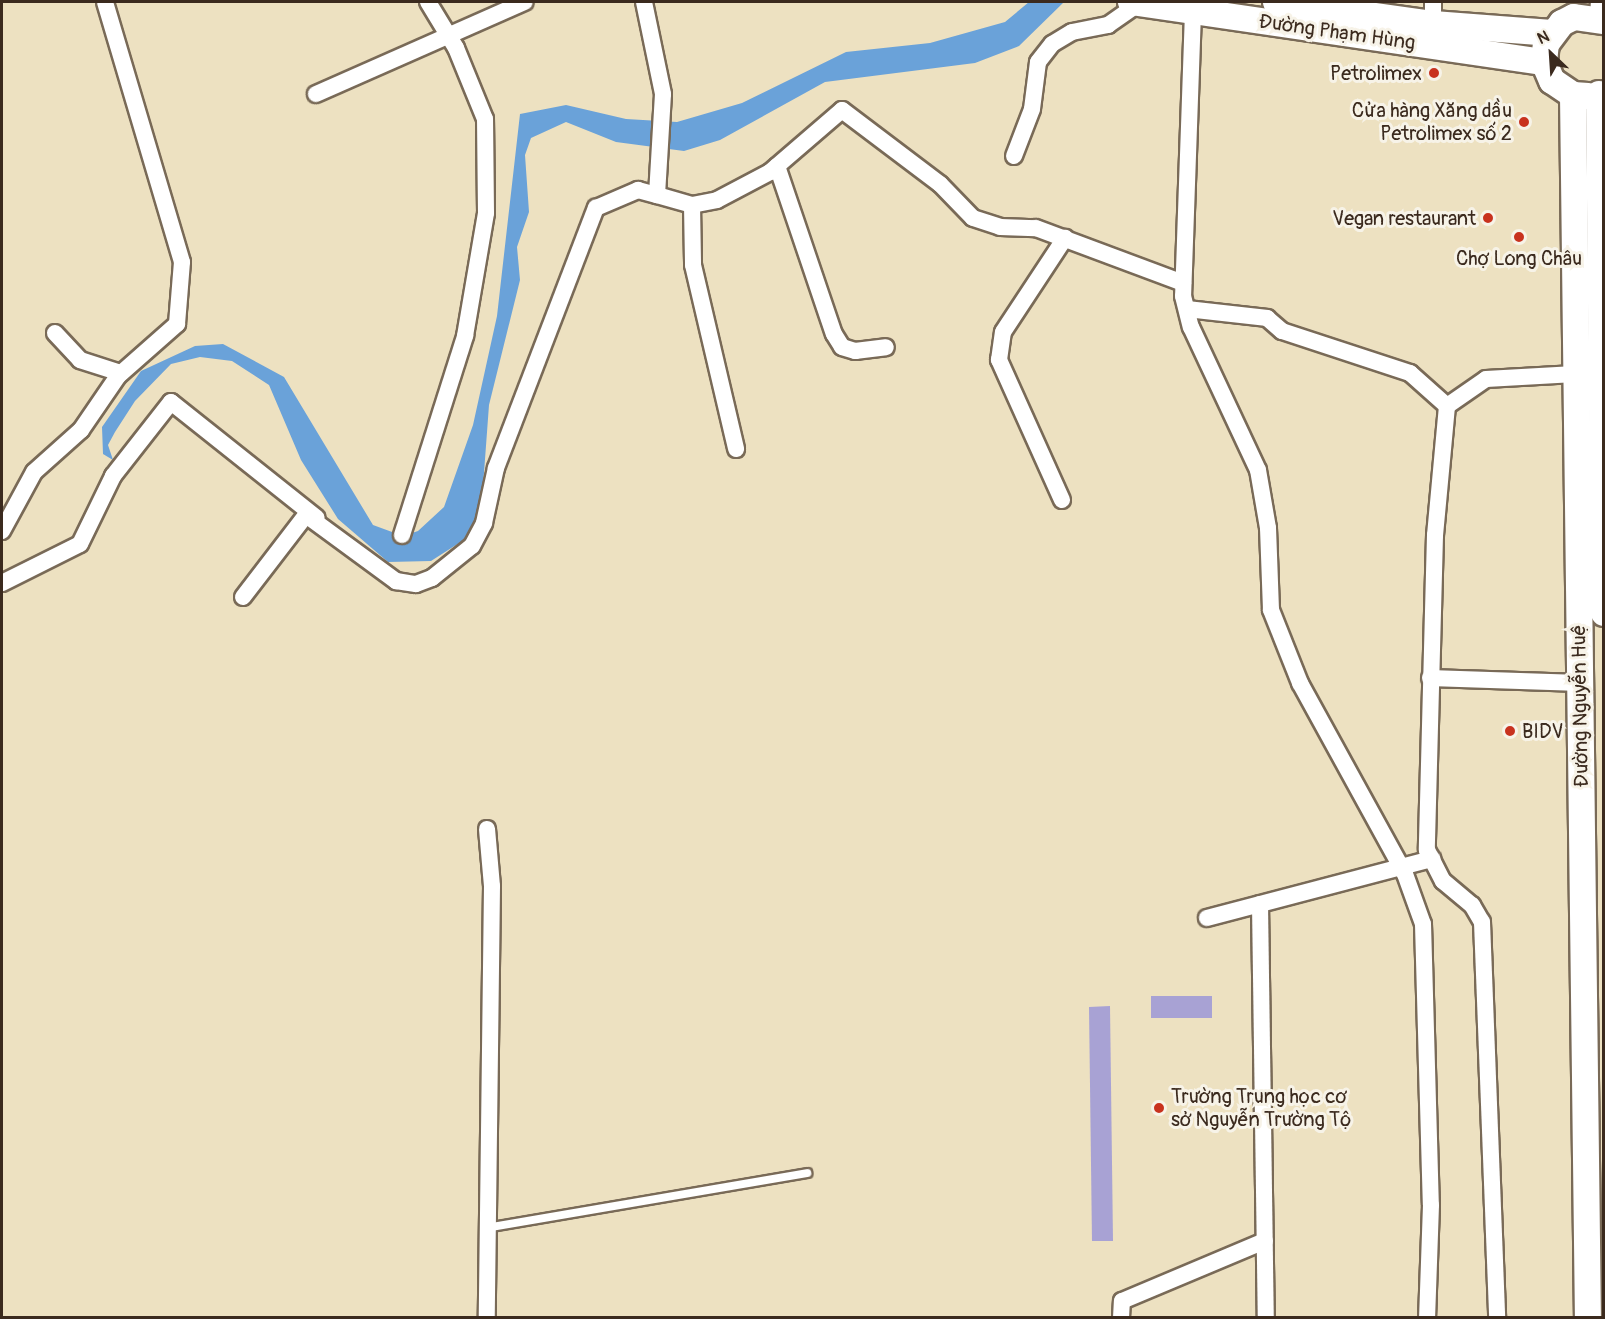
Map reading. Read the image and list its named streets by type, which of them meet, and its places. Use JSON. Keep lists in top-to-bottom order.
{
  "streets": {
    "main road": ["Đường Phạm Hùng", "Đường Nguyễn Huệ"]
  },
  "places": [
    "Petrolimex",
    "Cửa hàng Xăng dầu Petrolimex số 2",
    "Vegan restaurant",
    "Chợ Long Châu",
    "BIDV",
    "Trường Trung học cơ sở Nguyễn Trường Tộ"
  ],
  "north": "top left"
}
